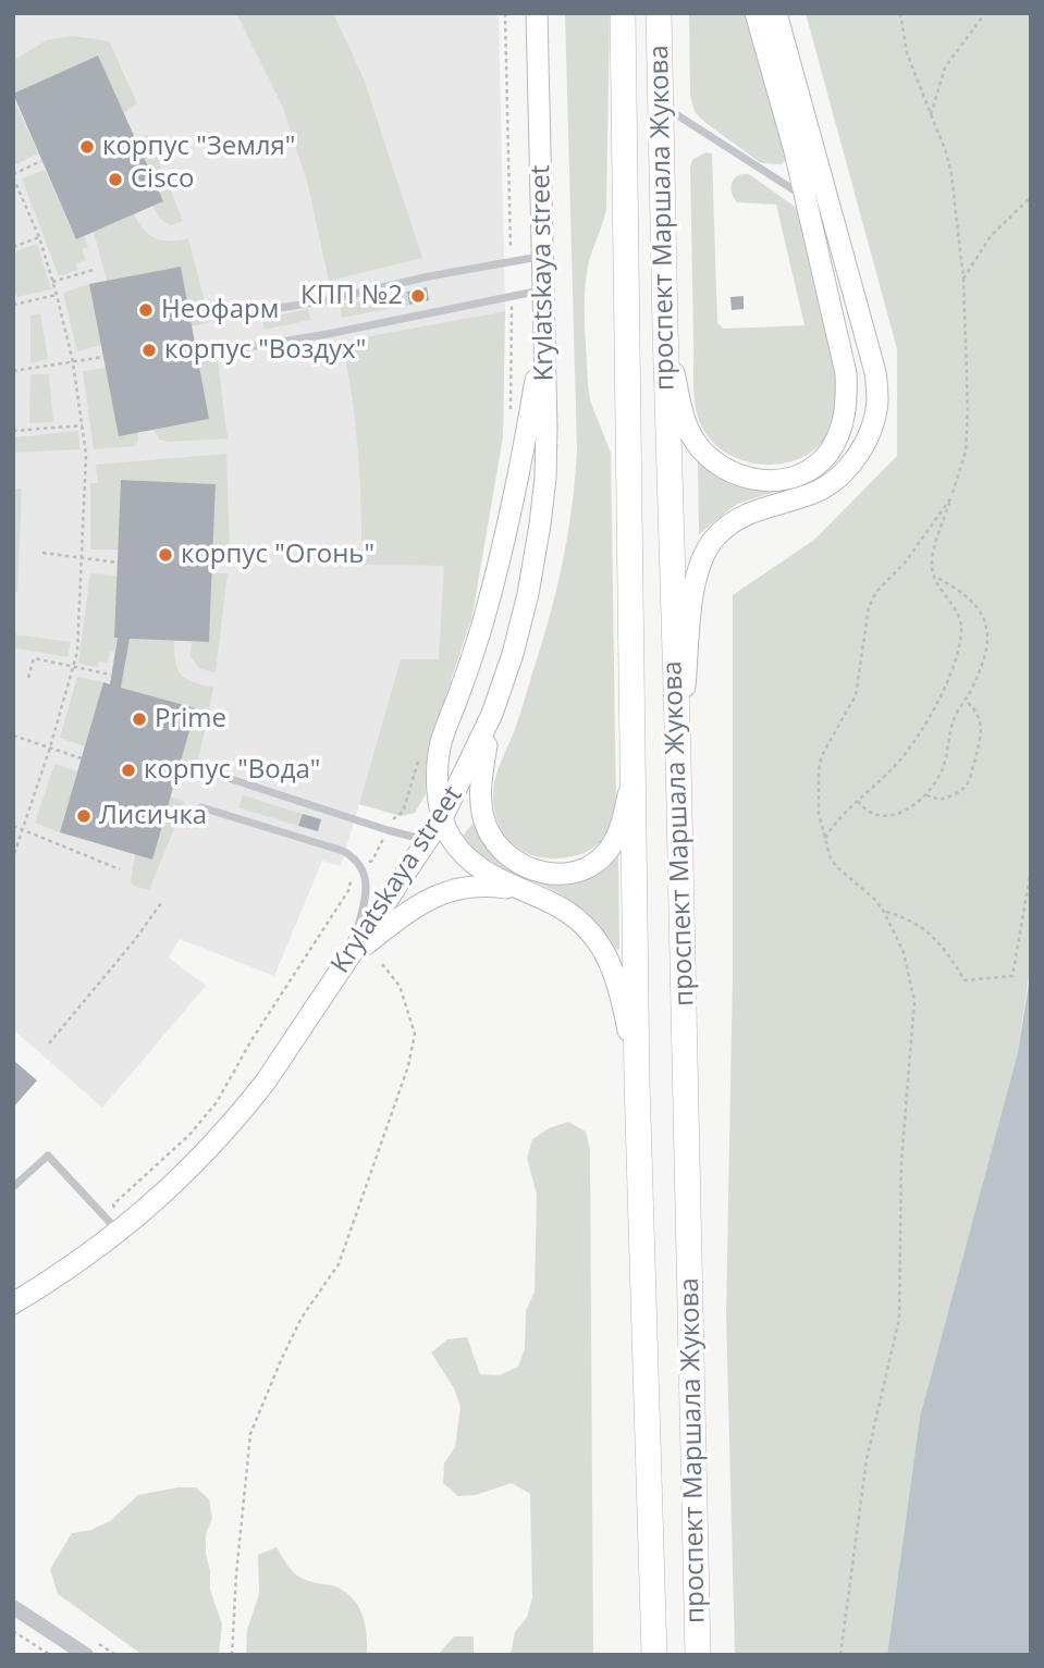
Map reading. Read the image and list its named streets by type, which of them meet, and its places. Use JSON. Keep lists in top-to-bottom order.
{
  "streets": {
    "main road": ["проспект Маршала Жукова", "Krylatskaya street"]
  },
  "places": [
    "корпус \"Земля\"",
    "Cisco",
    "КПП №2",
    "Неофарм",
    "корпус \"Воздух\"",
    "корпус \"Огонь\"",
    "Prime",
    "корпус \"Вода\"",
    "Лисичка"
  ]
}
